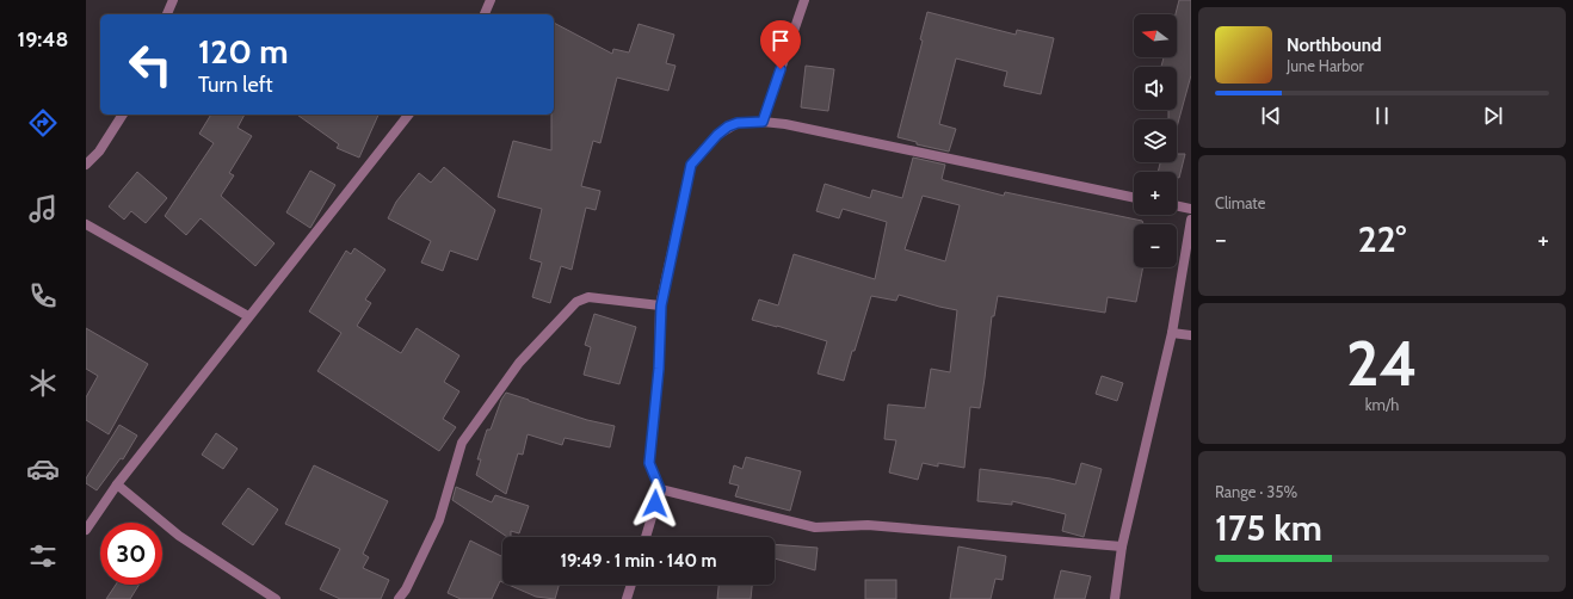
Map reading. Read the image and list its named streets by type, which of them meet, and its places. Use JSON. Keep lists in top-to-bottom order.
{
  "north": "left",
  "page": {
    "tabs": "19:48",
    "map_buttons": ["+", "−"],
    "turn": ["120 m", "Turn left"],
    "song": ["Northbound", "June Harbor"],
    "tile": [
      "Climate",
      ["24", "km/h"],
      ["Range · 35%", "175 km"]
    ],
    "heat": ["−", "22°", "+"],
    "limit": "30",
    "trip": "19:49 · 1 min · 140 m"
  }
}
